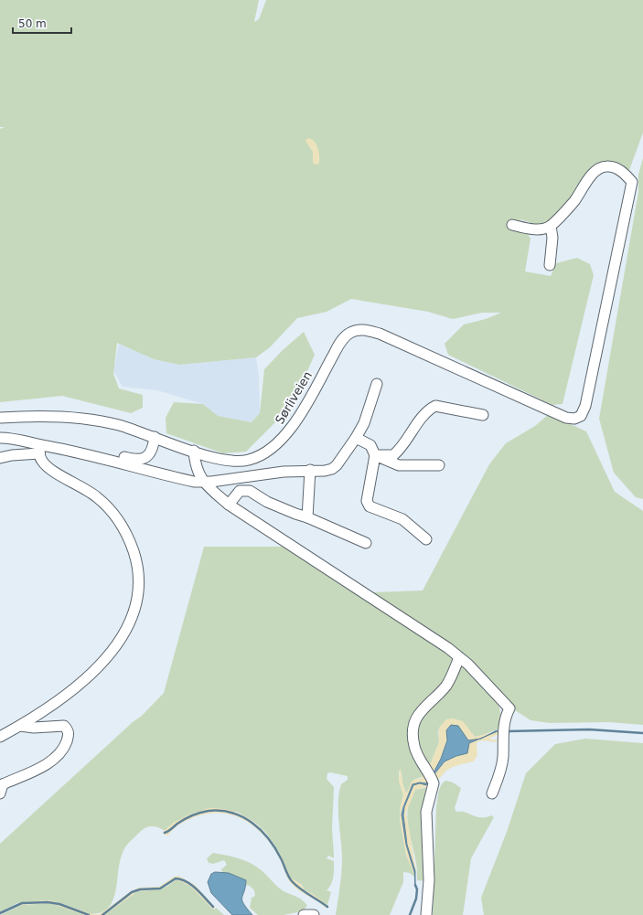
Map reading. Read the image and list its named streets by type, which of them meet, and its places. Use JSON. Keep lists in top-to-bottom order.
{
  "streets": {
    "street": ["Sørliveien"]
  },
  "scale_bar": "50 m"
}
